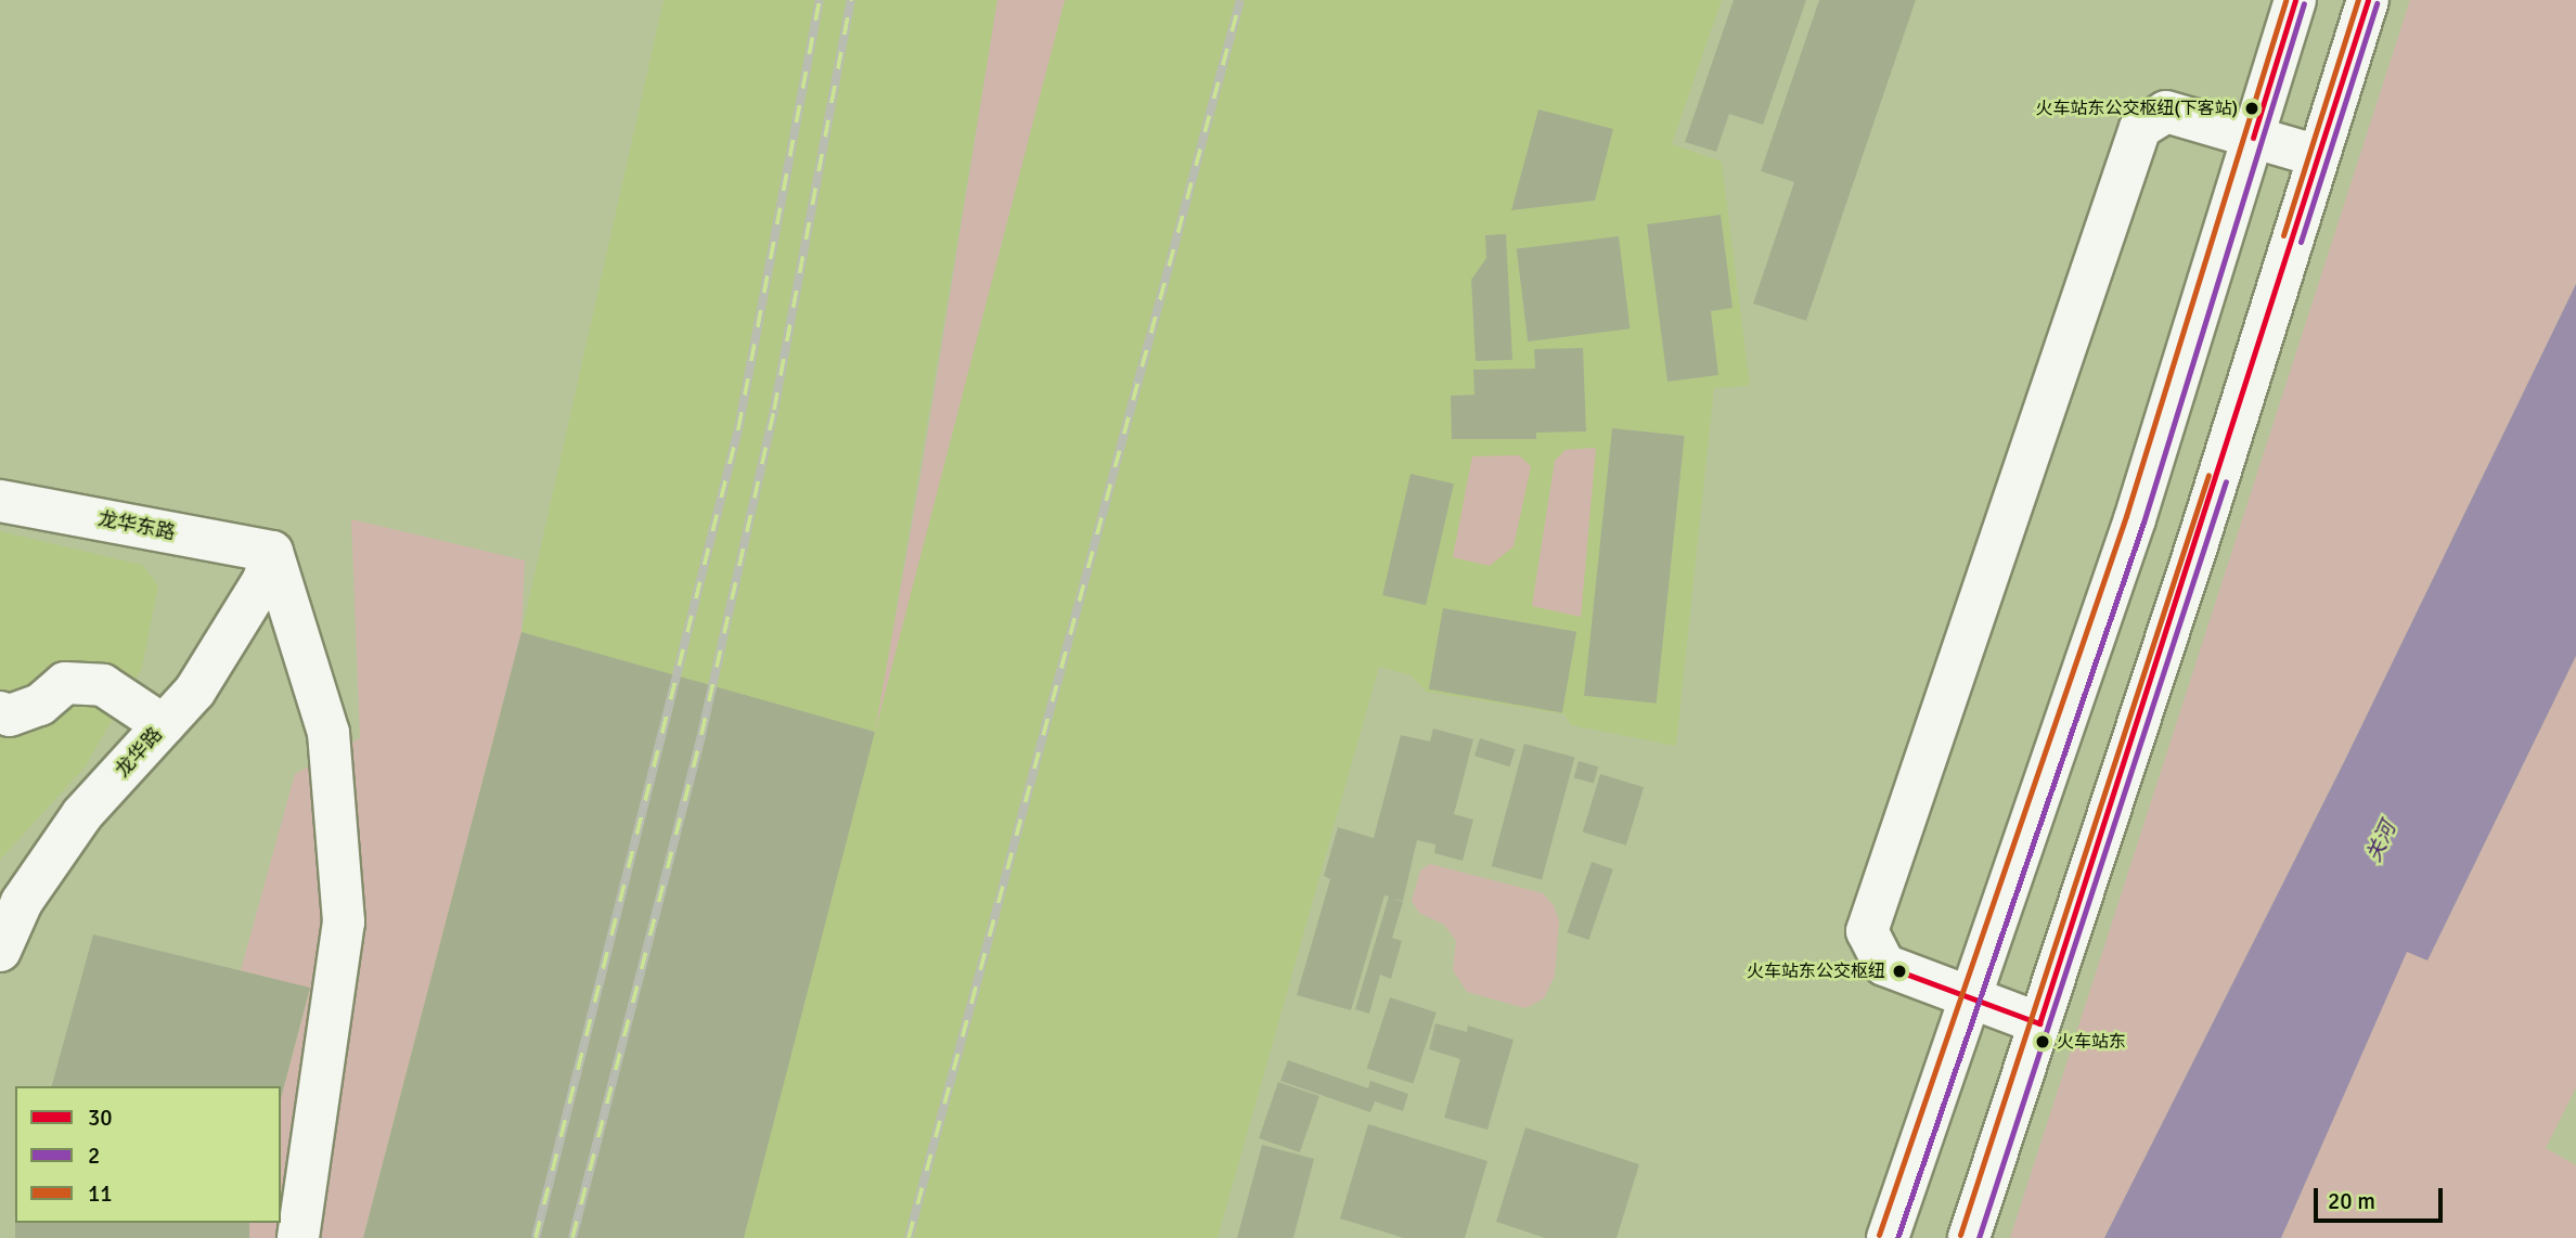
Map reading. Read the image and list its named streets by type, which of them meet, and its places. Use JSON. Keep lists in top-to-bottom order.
{
  "streets": {
    "main road": ["龙华东路", "龙华路"]
  },
  "crossings": [
    ["龙华东路", "龙华路"]
  ],
  "water": ["关河"],
  "places": ["火车站东公交枢纽(下客站)", "火车站东公交枢纽", "火车站东"],
  "lines": ["transit line 30", "transit line 11", "transit line 2"],
  "legend": ["30", "2", "11"],
  "scale_bar": "20 m"
}
